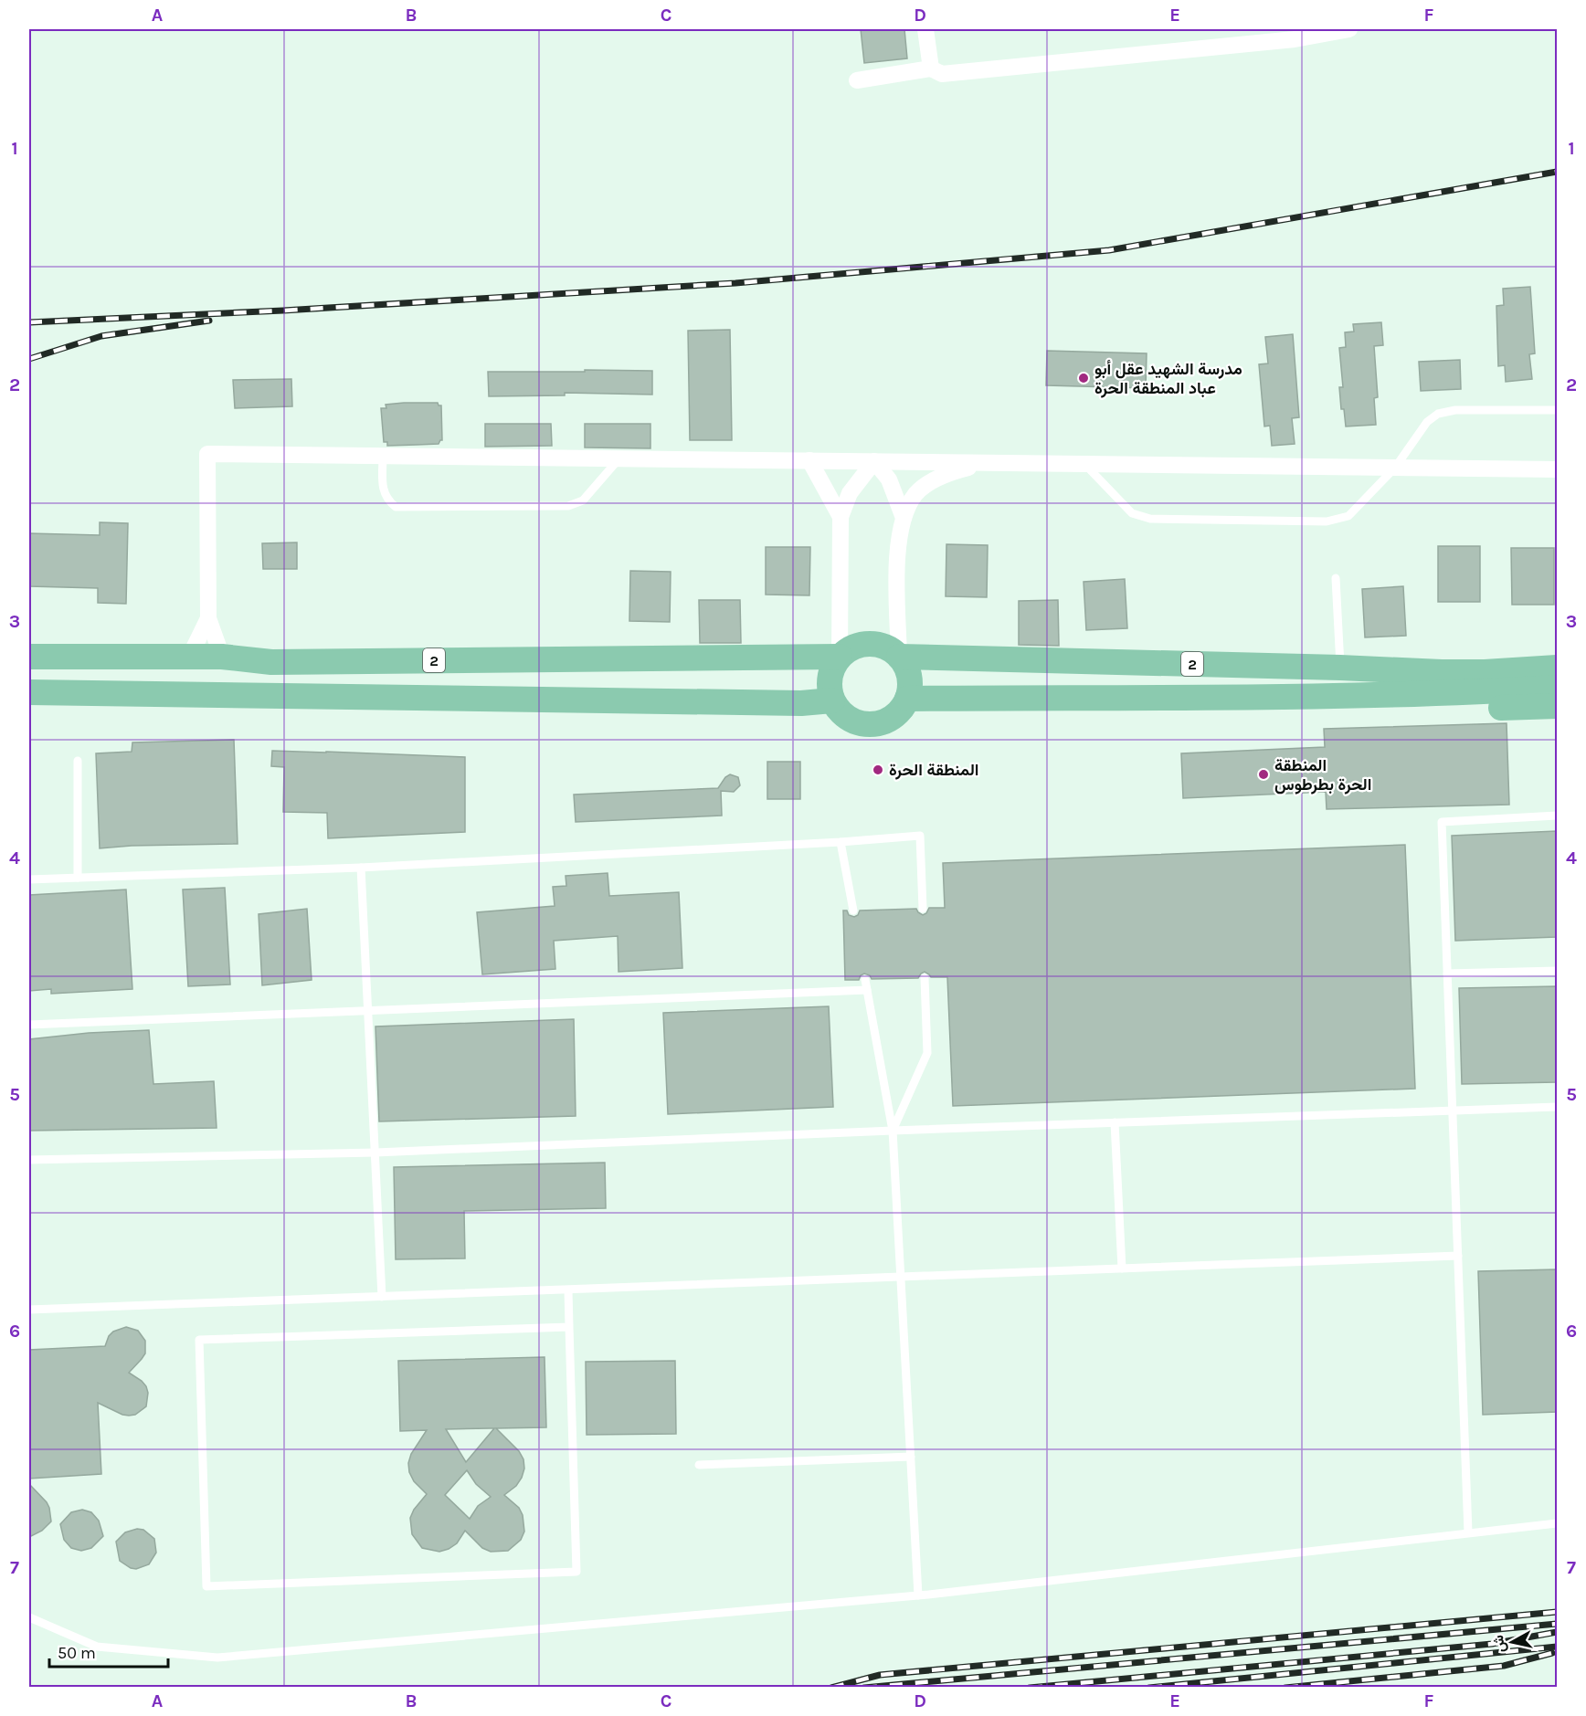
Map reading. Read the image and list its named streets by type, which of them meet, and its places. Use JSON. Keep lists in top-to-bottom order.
{
  "streets": {
    "main road": ["2"]
  },
  "places": ["مدرسة الشهيد عقل أبو عباد المنطقة الحرة", "المنطقة الحرة", "المنطقة الحرة بطرطوس"],
  "scale_bar": "50 m",
  "north": "left",
  "grid": {
    "columns": [
      "A",
      "B",
      "C",
      "D",
      "E",
      "F"
    ],
    "rows": [
      "1",
      "2",
      "3",
      "4",
      "5",
      "6",
      "7"
    ]
  }
}
